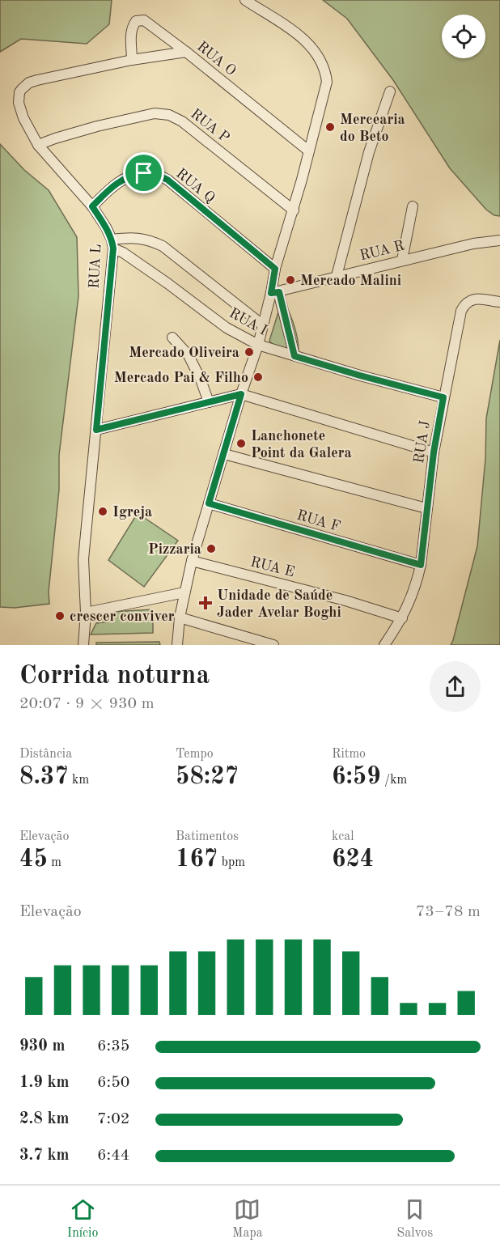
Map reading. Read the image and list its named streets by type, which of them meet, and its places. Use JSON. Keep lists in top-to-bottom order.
{
  "streets": {
    "street": [
      "RUA O",
      "RUA P",
      "RUA Q",
      "RUA R",
      "RUA L",
      "RUA I",
      "RUA J",
      "RUA F",
      "RUA E"
    ]
  },
  "crossings": [
    ["RUA O", "RUA L"],
    ["RUA P", "RUA L"],
    ["RUA Q", "RUA L"],
    ["RUA L", "RUA I"],
    ["RUA I", "RUA J"],
    ["RUA J", "RUA F"],
    ["RUA J", "RUA E"]
  ],
  "places": {
    "other": [
      "Mercearia do Beto",
      "Mercado Malini",
      "Mercado Oliveira",
      "Mercado Pai & Filho",
      "Lanchonete Point da Galera",
      "Igreja",
      "Pizzaria",
      "crescer conviver"
    ],
    "health": ["Unidade de Saúde Jader Avelar Boghi"]
  },
  "page": {
    "heading": ["Corrida noturna", "20:07 · 9 × 930 m"],
    "stats": [
      ["Distância", "8.37 km"],
      ["Tempo", "58:27"],
      ["Ritmo", "6:59 /km"],
      ["Elevação", "45 m"],
      ["Batimentos", "167 bpm"],
      ["kcal", "624"]
    ],
    "chart": ["Elevação", "73–78 m"],
    "list": [
      {
        "name": "930 m",
        "note": "6:35"
      },
      {
        "name": "1.9 km",
        "note": "6:50"
      },
      {
        "name": "2.8 km",
        "note": "7:02"
      },
      {
        "name": "3.7 km",
        "note": "6:44"
      }
    ],
    "tabs": ["Início", "Mapa", "Salvos"]
  }
}
